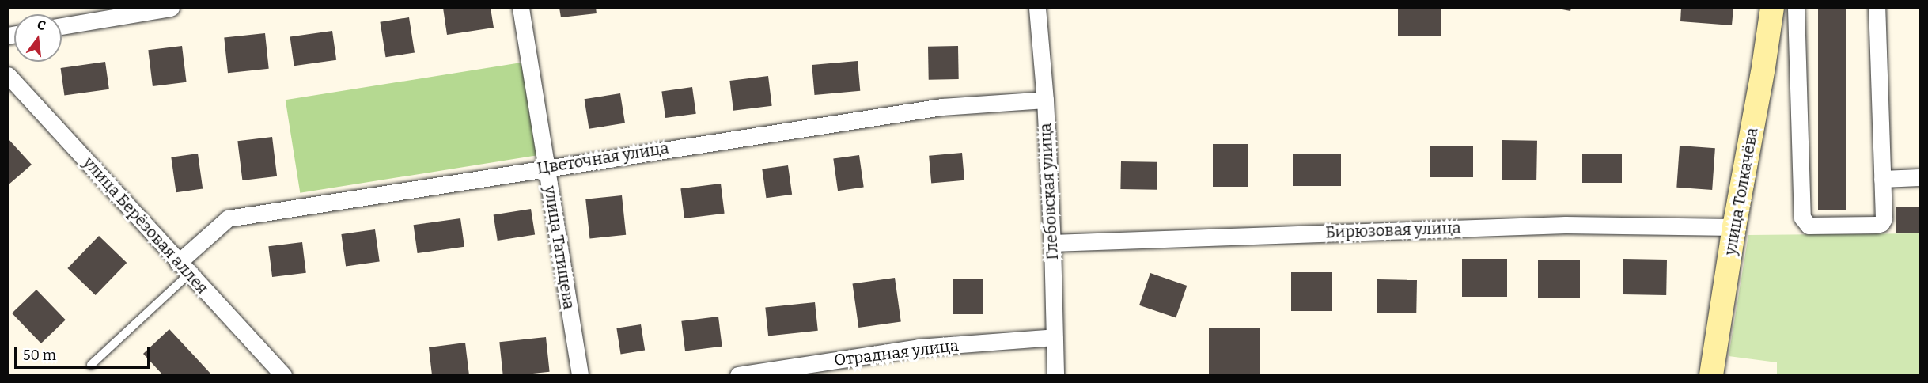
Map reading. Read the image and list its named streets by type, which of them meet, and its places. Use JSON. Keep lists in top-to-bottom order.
{
  "streets": {
    "street": [
      "Цветочная улица",
      "Глебовская улица",
      "улица Толкачёва",
      "улица Берёзовая аллея",
      "Бирюзовая улица",
      "улица Татищева",
      "Отрадная улица"
    ]
  },
  "crossings": [
    ["Цветочная улица", "Глебовская улица"],
    ["Цветочная улица", "улица Берёзовая аллея"],
    ["Цветочная улица", "улица Татищева"],
    ["Глебовская улица", "Бирюзовая улица"],
    ["Глебовская улица", "Отрадная улица"],
    ["улица Толкачёва", "Бирюзовая улица"]
  ],
  "scale_bar": "50 m",
  "north": "top"
}
